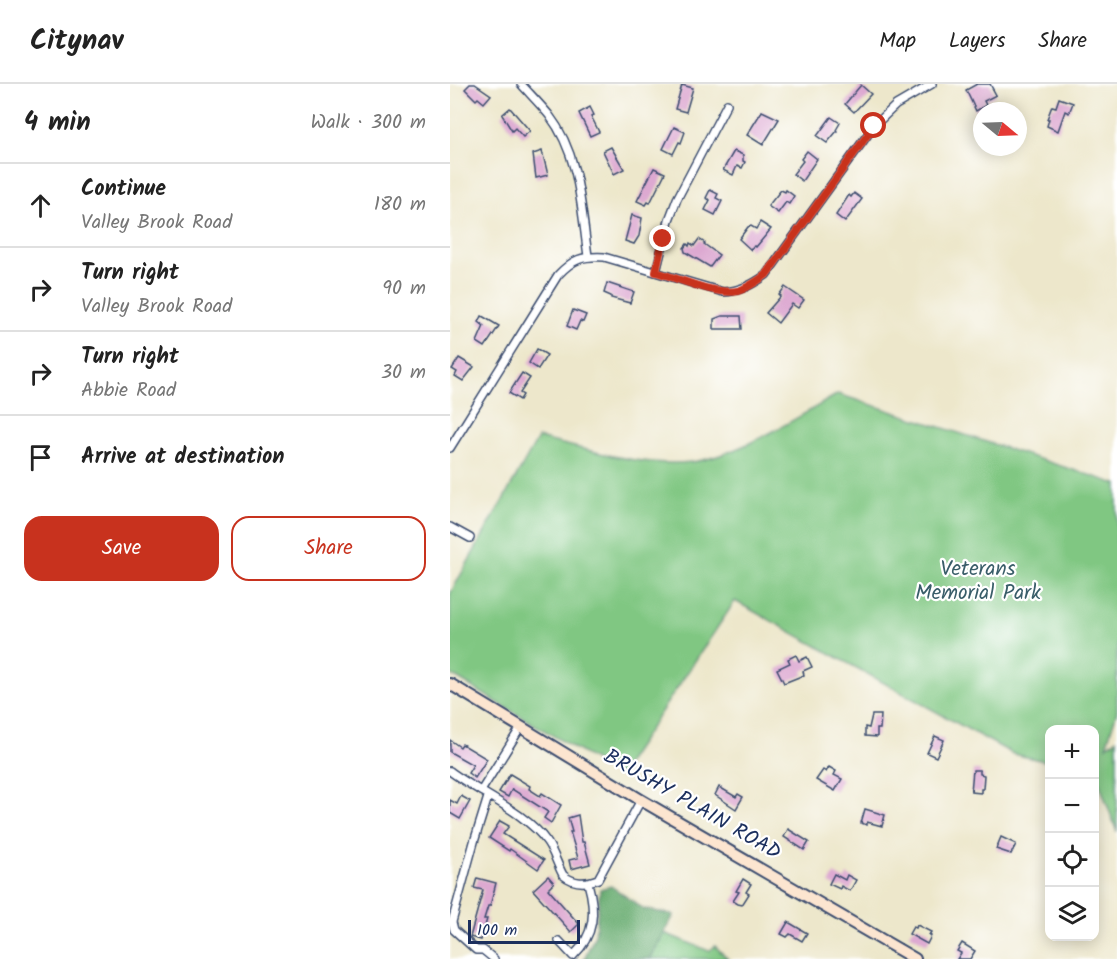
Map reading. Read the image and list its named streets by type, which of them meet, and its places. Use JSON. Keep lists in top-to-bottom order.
{
  "streets": {
    "main road": ["BRUSHY PLAIN ROAD"]
  },
  "parks": ["Veterans Memorial Park"],
  "scale_bar": "100 m",
  "north": "right",
  "page": {
    "header": "Citynav",
    "nav": ["Map", "Layers", "Share"],
    "heading": ["4 min", "Walk · 300 m"],
    "list": [
      ["Continue", "Valley Brook Road", "180 m"],
      ["Turn right", "Valley Brook Road", "90 m"],
      ["Turn right", "Abbie Road", "30 m"],
      "Arrive at destination"
    ],
    "buttons": ["Save", "Share"],
    "map_buttons": ["+", "−"],
    "scale": "100 m"
  }
}
